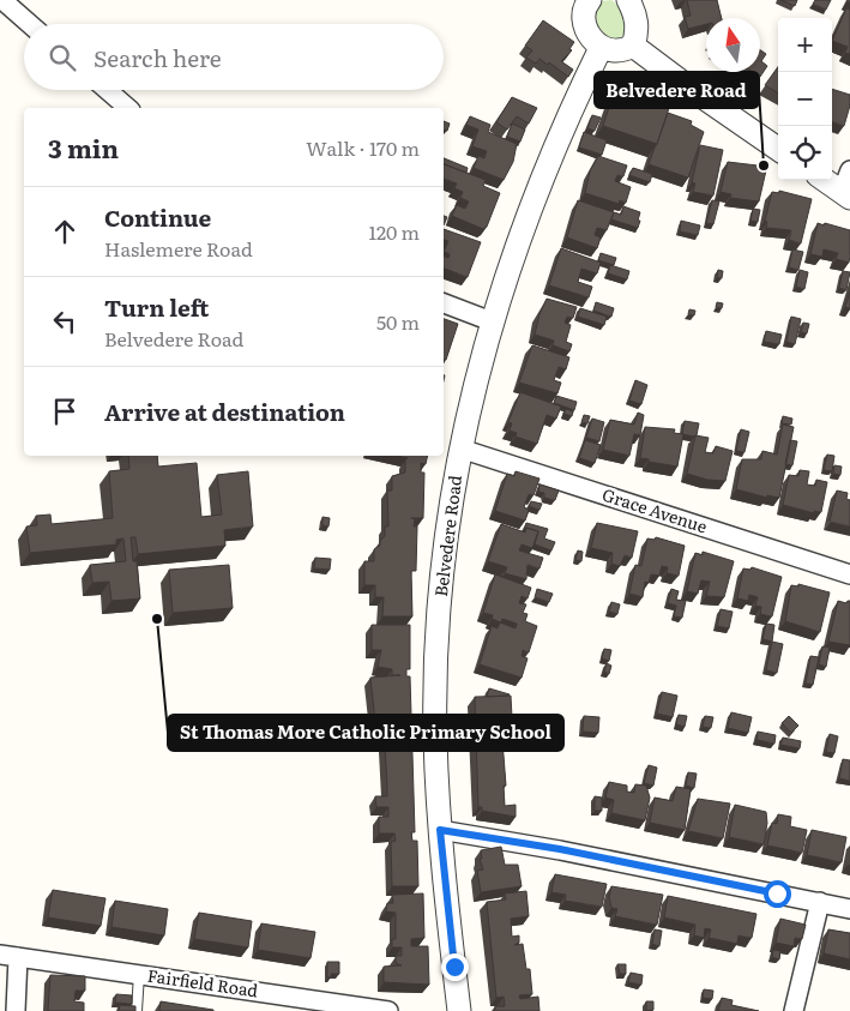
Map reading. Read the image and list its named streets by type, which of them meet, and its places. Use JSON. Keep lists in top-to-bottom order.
{
  "streets": {
    "street": ["Grace Avenue", "Belvedere Road", "Fairfield Road"]
  },
  "crossings": [
    ["Grace Avenue", "Belvedere Road"]
  ],
  "places": ["Belvedere Road", "St Thomas More Catholic Primary School"],
  "north": "top",
  "page": {
    "map_buttons": ["+", "−"],
    "search": "Search here",
    "heading": ["3 min", "Walk · 170 m"],
    "list": [
      ["Continue", "Haslemere Road", "120 m"],
      ["Turn left", "Belvedere Road", "50 m"],
      "Arrive at destination"
    ]
  }
}
